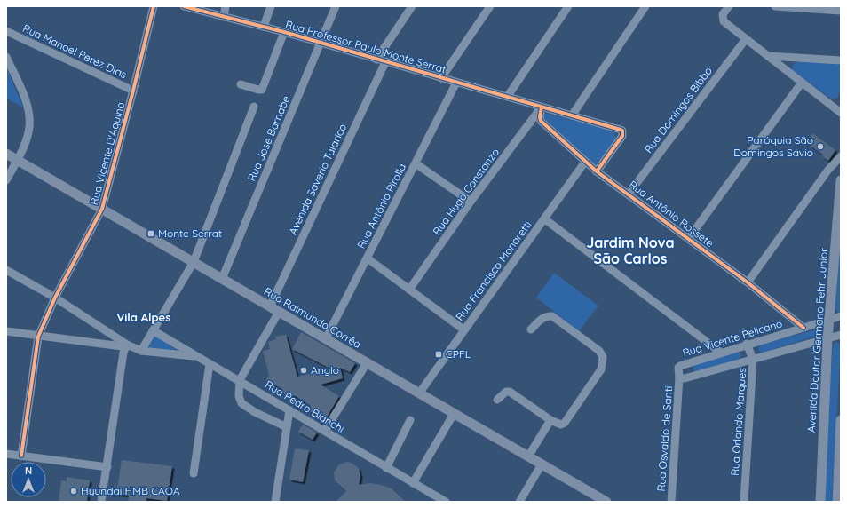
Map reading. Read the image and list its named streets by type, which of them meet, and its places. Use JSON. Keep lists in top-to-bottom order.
{
  "streets": {
    "main road": ["Rua Raimundo Corrêa", "Avenida Doutor Germano Fehr Junior"],
    "street": [
      "Rua Professor Paulo Monte Serrat",
      "Rua Manoel Perez Dias",
      "Rua Domingos Bibbo",
      "Rua José Barnabe",
      "Rua Vicente D'Aquino",
      "Avenida Saverio Talarico",
      "Rua Hugo Constanzo",
      "Rua Antônio Pirolla",
      "Rua Antônio Rossete",
      "Rua Francisco Monaretti",
      "Rua Vicente Pelicano",
      "Rua Pedro Bianchi",
      "Rua Orlando Marques",
      "Rua Osvaldo de Santi"
    ]
  },
  "crossings": [
    ["Rua Professor Paulo Monte Serrat", "Rua José Barnabe"],
    ["Rua Professor Paulo Monte Serrat", "Avenida Saverio Talarico"],
    ["Rua Professor Paulo Monte Serrat", "Rua Hugo Constanzo"],
    ["Rua Professor Paulo Monte Serrat", "Rua Antônio Pirolla"],
    ["Rua Professor Paulo Monte Serrat", "Rua Antônio Rossete"],
    ["Rua Manoel Perez Dias", "Rua Vicente D'Aquino"],
    ["Rua Domingos Bibbo", "Rua Antônio Rossete"],
    ["Rua José Barnabe", "Rua Raimundo Corrêa"],
    ["Rua Vicente D'Aquino", "Rua Raimundo Corrêa"],
    ["Avenida Saverio Talarico", "Rua Raimundo Corrêa"],
    ["Rua Hugo Constanzo", "Rua Antônio Rossete"],
    ["Rua Antônio Pirolla", "Rua Raimundo Corrêa"],
    ["Rua Antônio Rossete", "Rua Francisco Monaretti"],
    ["Rua Antônio Rossete", "Rua Vicente Pelicano"],
    ["Rua Francisco Monaretti", "Rua Raimundo Corrêa"],
    ["Rua Vicente Pelicano", "Avenida Doutor Germano Fehr Junior"],
    ["Rua Vicente Pelicano", "Rua Orlando Marques"],
    ["Rua Vicente Pelicano", "Rua Osvaldo de Santi"]
  ],
  "districts": ["Jardim Nova São Carlos", "Vila Alpes"],
  "places": {
    "other": ["Paróquia São Domingos Sávio", "Anglo", "Hyundai HMB CAOA"],
    "transit": ["Monte Serrat", "CPFL"]
  },
  "north": "top"
}
